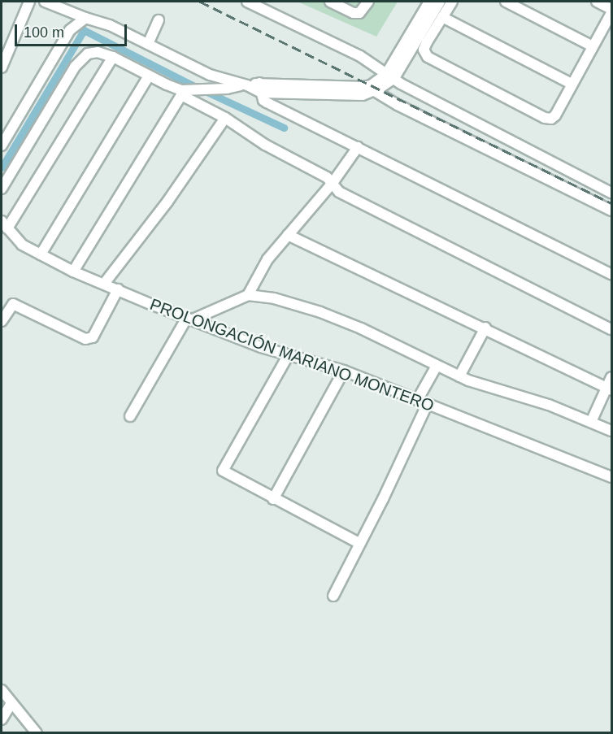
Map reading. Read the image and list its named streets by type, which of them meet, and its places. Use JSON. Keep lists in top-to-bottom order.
{
  "streets": {
    "street": ["PROLONGACIÓN MARIANO MONTERO"]
  },
  "scale_bar": "100 m"
}
